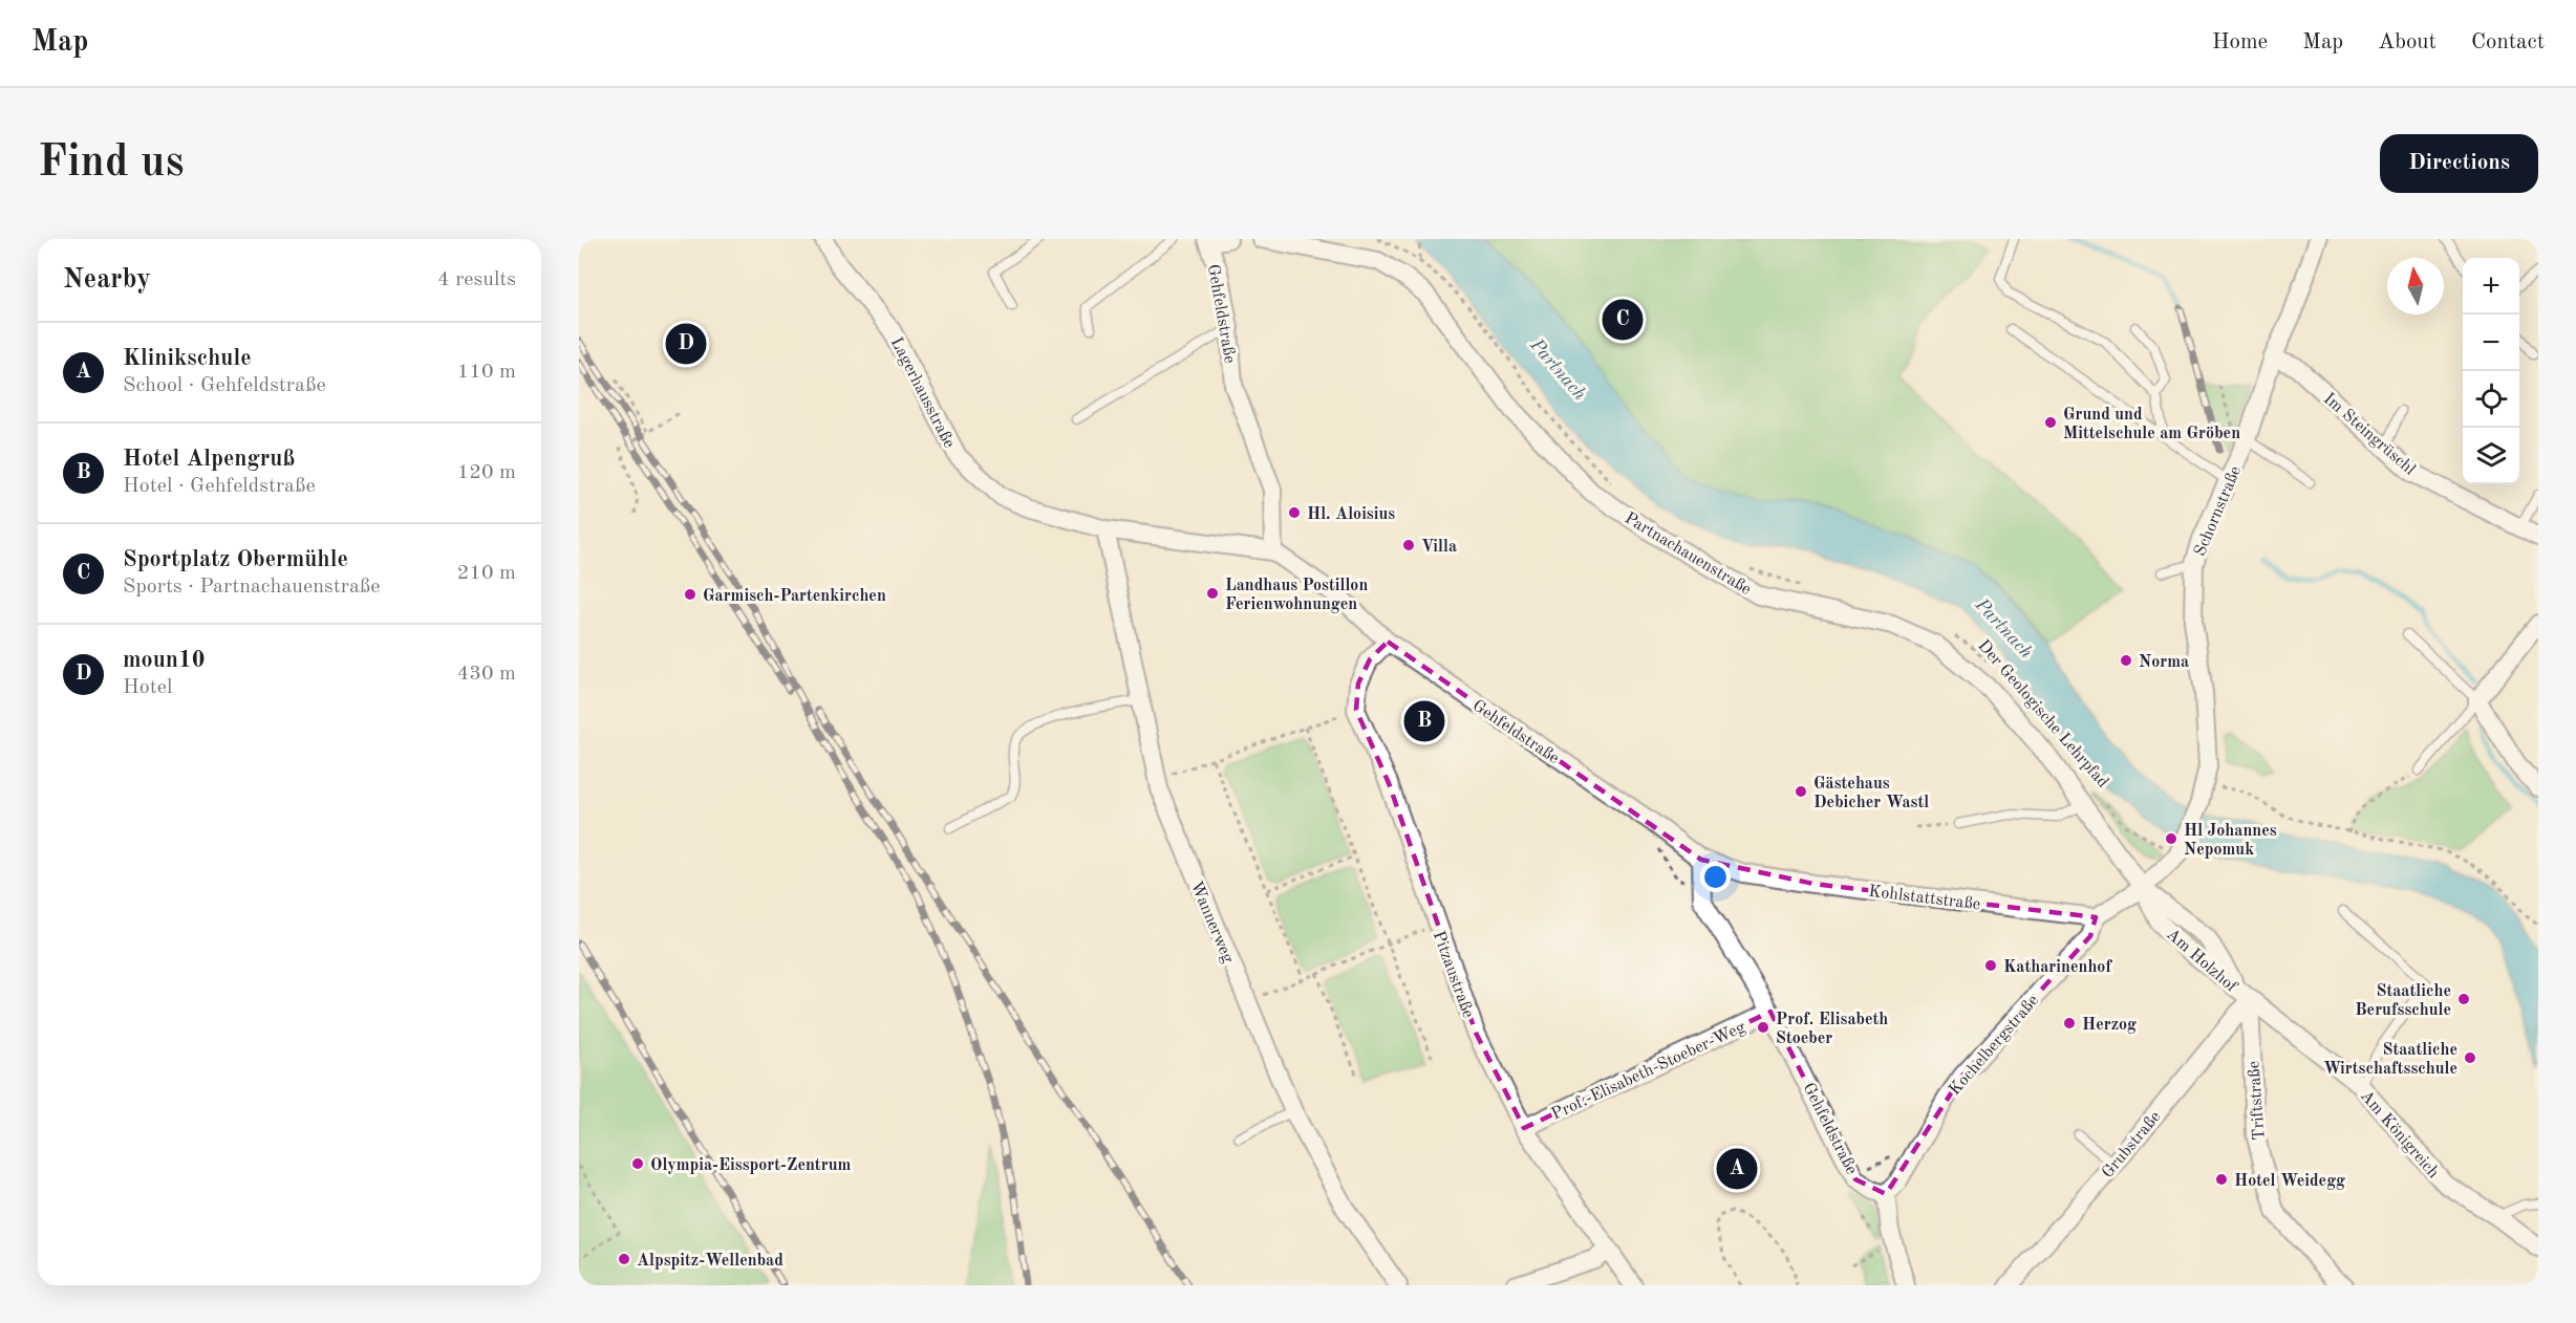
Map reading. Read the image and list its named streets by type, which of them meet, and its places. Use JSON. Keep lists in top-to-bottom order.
{
  "streets": {
    "street": [
      "Gehfeldstraße",
      "Lagerhausstraße",
      "Im Steingrüschl",
      "Schornstraße",
      "Partnachauenstraße",
      "Kohlstattstraße",
      "Wannerweg",
      "Am Holzhof",
      "Pitzaustraße",
      "Kochelbergstraße",
      "Prof.-Elisabeth-Stoeber-Weg",
      "Triftstraße",
      "Am Königreich",
      "Grubstraße"
    ],
    "path": ["Der Geologische Lehrpfad"]
  },
  "crossings": [
    ["Gehfeldstraße", "Lagerhausstraße"],
    ["Gehfeldstraße", "Kohlstattstraße"],
    ["Gehfeldstraße", "Kochelbergstraße"],
    ["Gehfeldstraße", "Prof.-Elisabeth-Stoeber-Weg"],
    ["Lagerhausstraße", "Wannerweg"],
    ["Im Steingrüschl", "Schornstraße"],
    ["Schornstraße", "Partnachauenstraße"],
    ["Schornstraße", "Der Geologische Lehrpfad"],
    ["Schornstraße", "Am Holzhof"],
    ["Partnachauenstraße", "Am Holzhof"],
    ["Kohlstattstraße", "Kochelbergstraße"],
    ["Am Holzhof", "Triftstraße"],
    ["Am Holzhof", "Am Königreich"],
    ["Am Holzhof", "Grubstraße"],
    ["Pitzaustraße", "Prof.-Elisabeth-Stoeber-Weg"],
    ["Triftstraße", "Am Königreich"],
    ["Triftstraße", "Grubstraße"],
    ["Am Königreich", "Grubstraße"]
  ],
  "water": ["Partnach"],
  "places": [
    "Grund und Mittelschule am Gröben",
    "Hl. Aloisius",
    "Villa",
    "Landhaus Postillon Ferienwohnungen",
    "Garmisch-Partenkirchen",
    "Norma",
    "Gästehaus Debicher Wastl",
    "Hl Johannes Nepomuk",
    "Katharinenhof",
    "Staatliche Berufsschule",
    "Herzog",
    "Prof. Elisabeth Stoeber",
    "Staatliche Wirtschaftsschule",
    "Olympia-Eissport-Zentrum",
    "Hotel Weidegg",
    "Alpspitz-Wellenbad"
  ],
  "north": "top",
  "page": {
    "header": "Map",
    "nav": [
      "Home",
      "Map",
      "About",
      "Contact"
    ],
    "buttons": "Directions",
    "title": "Find us",
    "heading": ["Nearby", "4 results"],
    "map_buttons": ["+", "−"],
    "pins": [
      "C",
      "D",
      "B",
      "A"
    ],
    "list": [
      {
        "mark": "A",
        "name": "Klinikschule",
        "note": "School · Gehfeldstraße",
        "value": "110 m"
      },
      {
        "mark": "B",
        "name": "Hotel Alpengruß",
        "note": "Hotel · Gehfeldstraße",
        "value": "120 m"
      },
      {
        "mark": "C",
        "name": "Sportplatz Obermühle",
        "note": "Sports · Partnachauenstraße",
        "value": "210 m"
      },
      {
        "mark": "D",
        "name": "moun10",
        "note": "Hotel",
        "value": "430 m"
      }
    ]
  }
}
